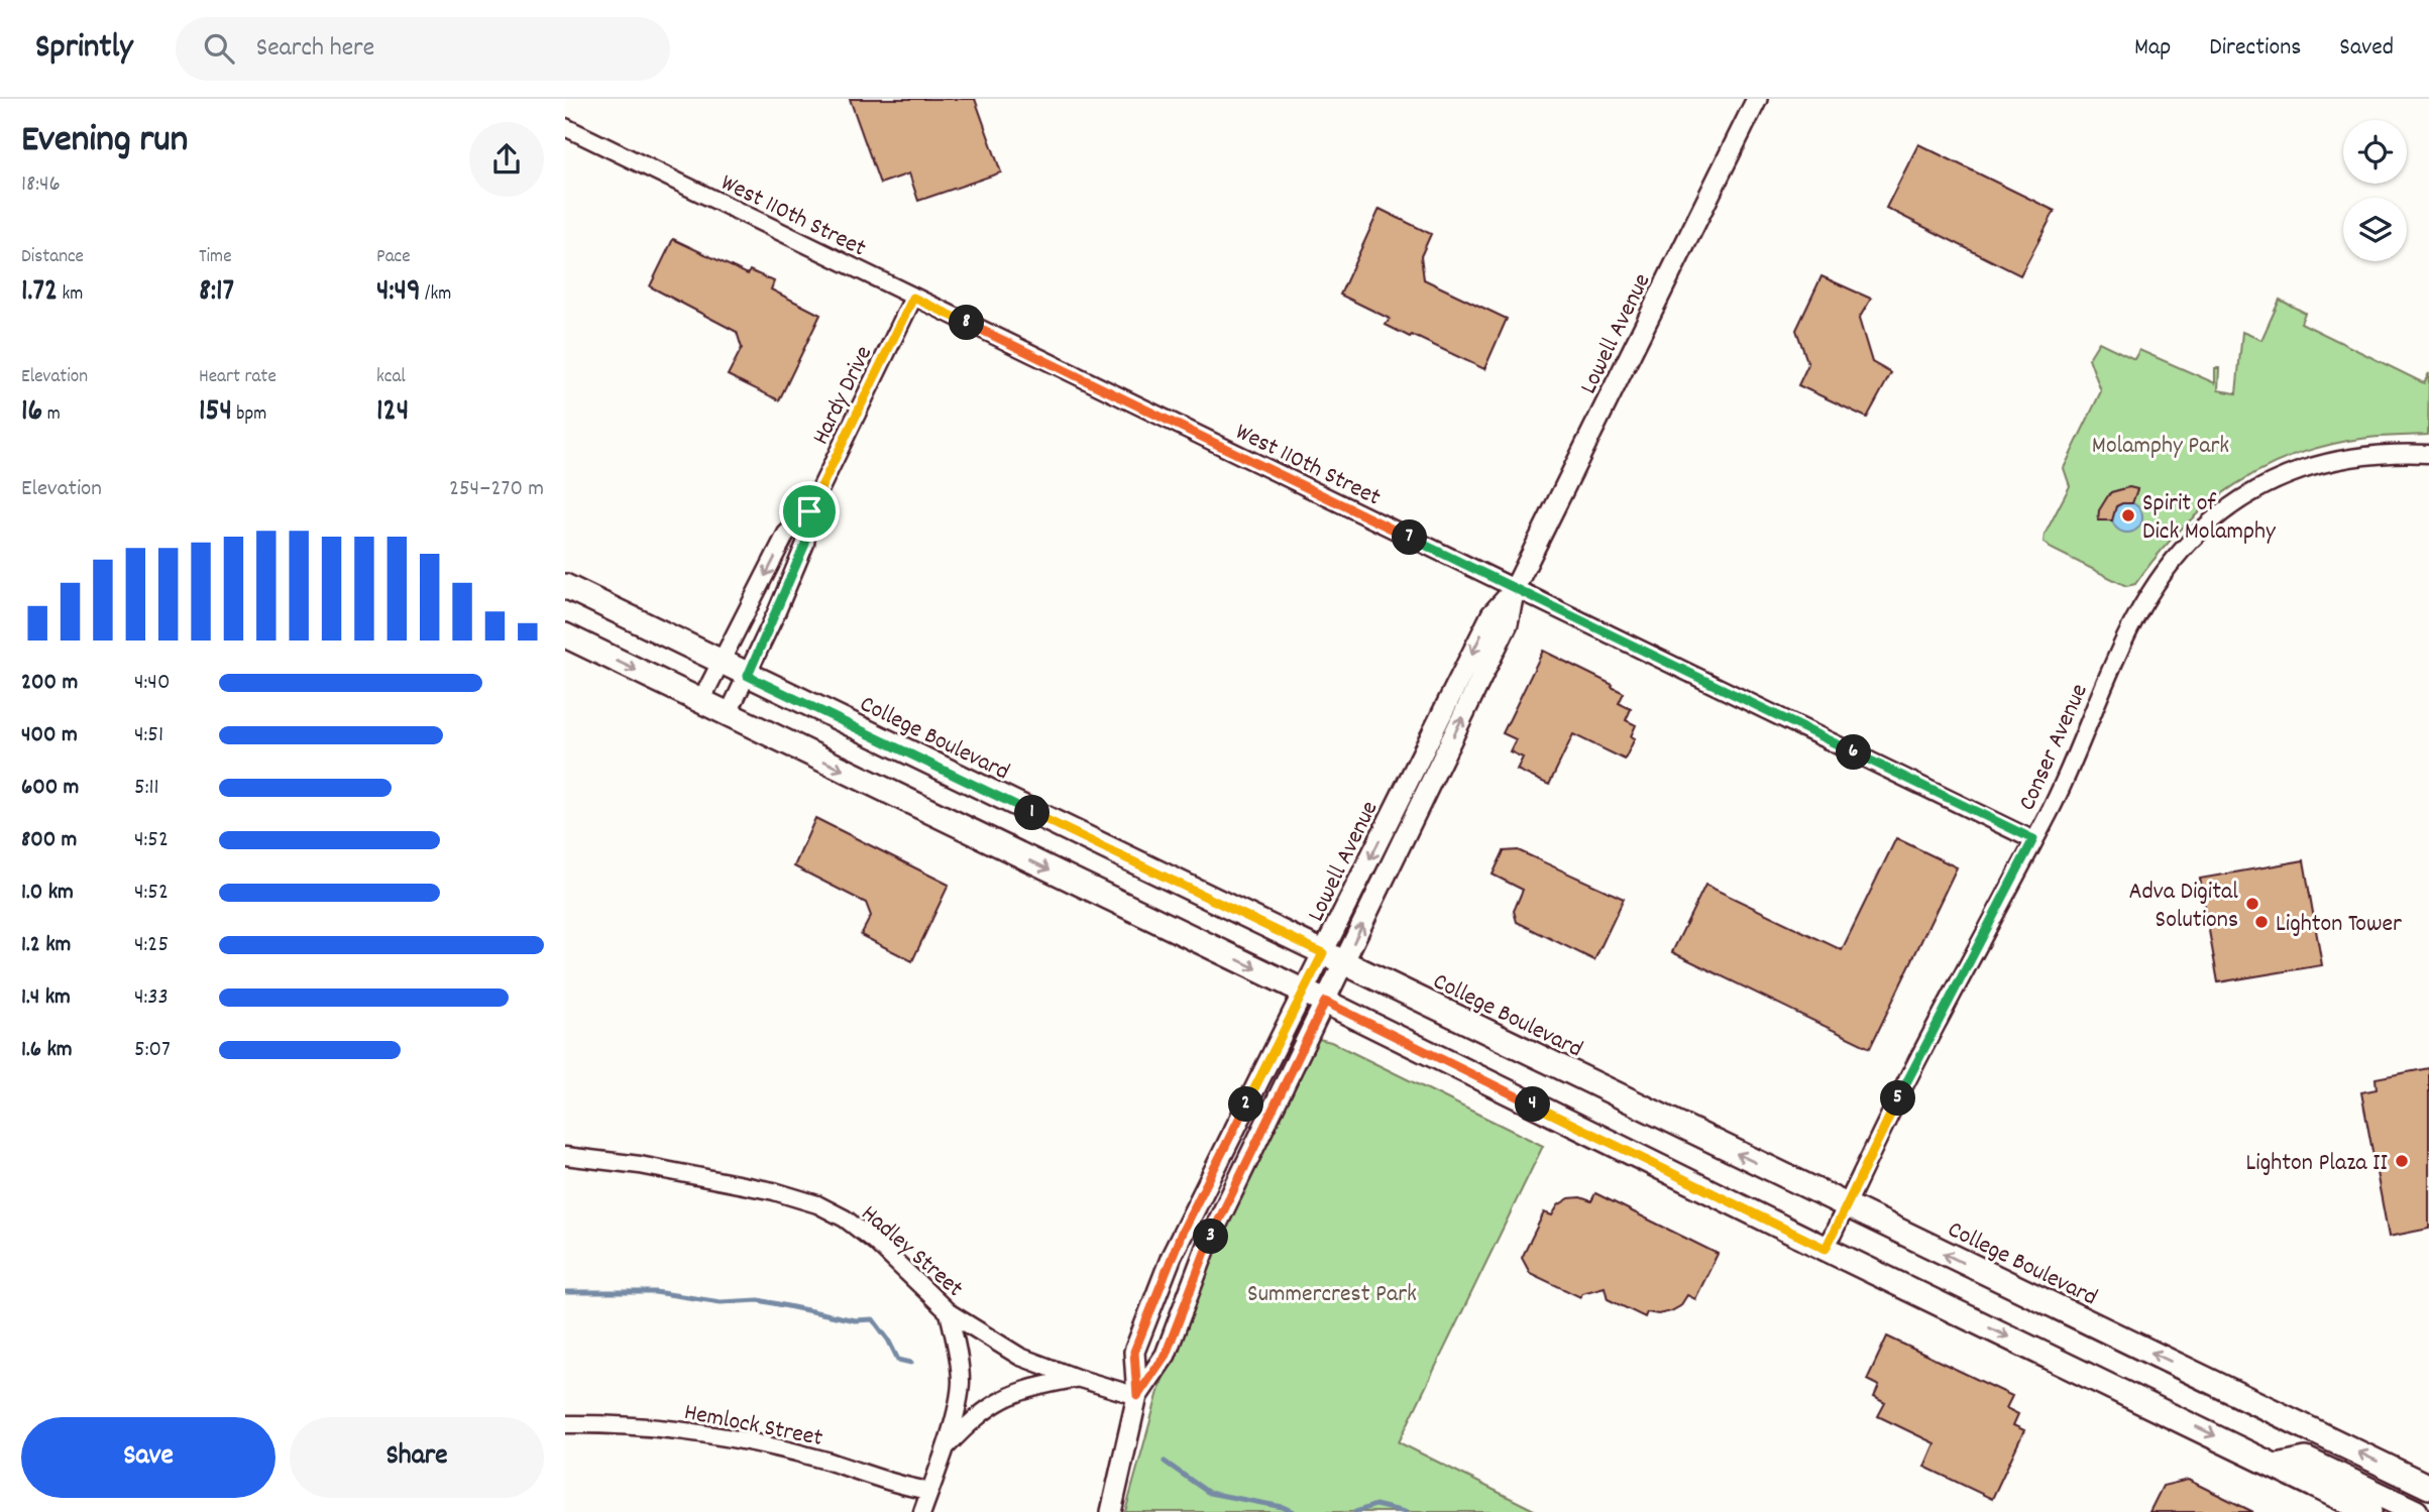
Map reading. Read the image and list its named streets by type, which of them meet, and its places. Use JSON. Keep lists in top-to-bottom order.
{
  "streets": {
    "main road": ["College Boulevard"],
    "street": [
      "West 110th Street",
      "Lowell Avenue",
      "Hardy Drive",
      "Conser Avenue",
      "Hadley Street",
      "Hemlock Street"
    ]
  },
  "crossings": [
    ["West 110th Street", "Lowell Avenue"],
    ["West 110th Street", "Hardy Drive"],
    ["West 110th Street", "Conser Avenue"],
    ["Lowell Avenue", "College Boulevard"],
    ["Lowell Avenue", "Hadley Street"],
    ["Hardy Drive", "College Boulevard"],
    ["College Boulevard", "Conser Avenue"]
  ],
  "parks": ["Molamphy Park", "Summercrest Park"],
  "places": [
    "Spirit of Dick Molamphy",
    "Adva Digital Solutions",
    "Lighton Tower",
    "Lighton Plaza II"
  ],
  "page": {
    "header": "Sprintly",
    "search": "Search here",
    "nav": ["Map", "Directions", "Saved"],
    "heading": ["Evening run", "18:46"],
    "stats": [
      ["Distance", "1.72 km"],
      ["Time", "8:17"],
      ["Pace", "4:49 /km"],
      ["Elevation", "16 m"],
      ["Heart rate", "154 bpm"],
      ["kcal", "124"]
    ],
    "pins": [
      "8",
      "7",
      "6",
      "1",
      "5",
      "2",
      "4",
      "3"
    ],
    "chart": ["Elevation", "254–270 m"],
    "list": [
      {
        "name": "200 m",
        "note": "4:40"
      },
      {
        "name": "400 m",
        "note": "4:51"
      },
      {
        "name": "600 m",
        "note": "5:11"
      },
      {
        "name": "800 m",
        "note": "4:52"
      },
      {
        "name": "1.0 km",
        "note": "4:52"
      },
      {
        "name": "1.2 km",
        "note": "4:25"
      },
      {
        "name": "1.4 km",
        "note": "4:33"
      },
      {
        "name": "1.6 km",
        "note": "5:07"
      }
    ],
    "buttons": ["Save", "Share"]
  }
}
